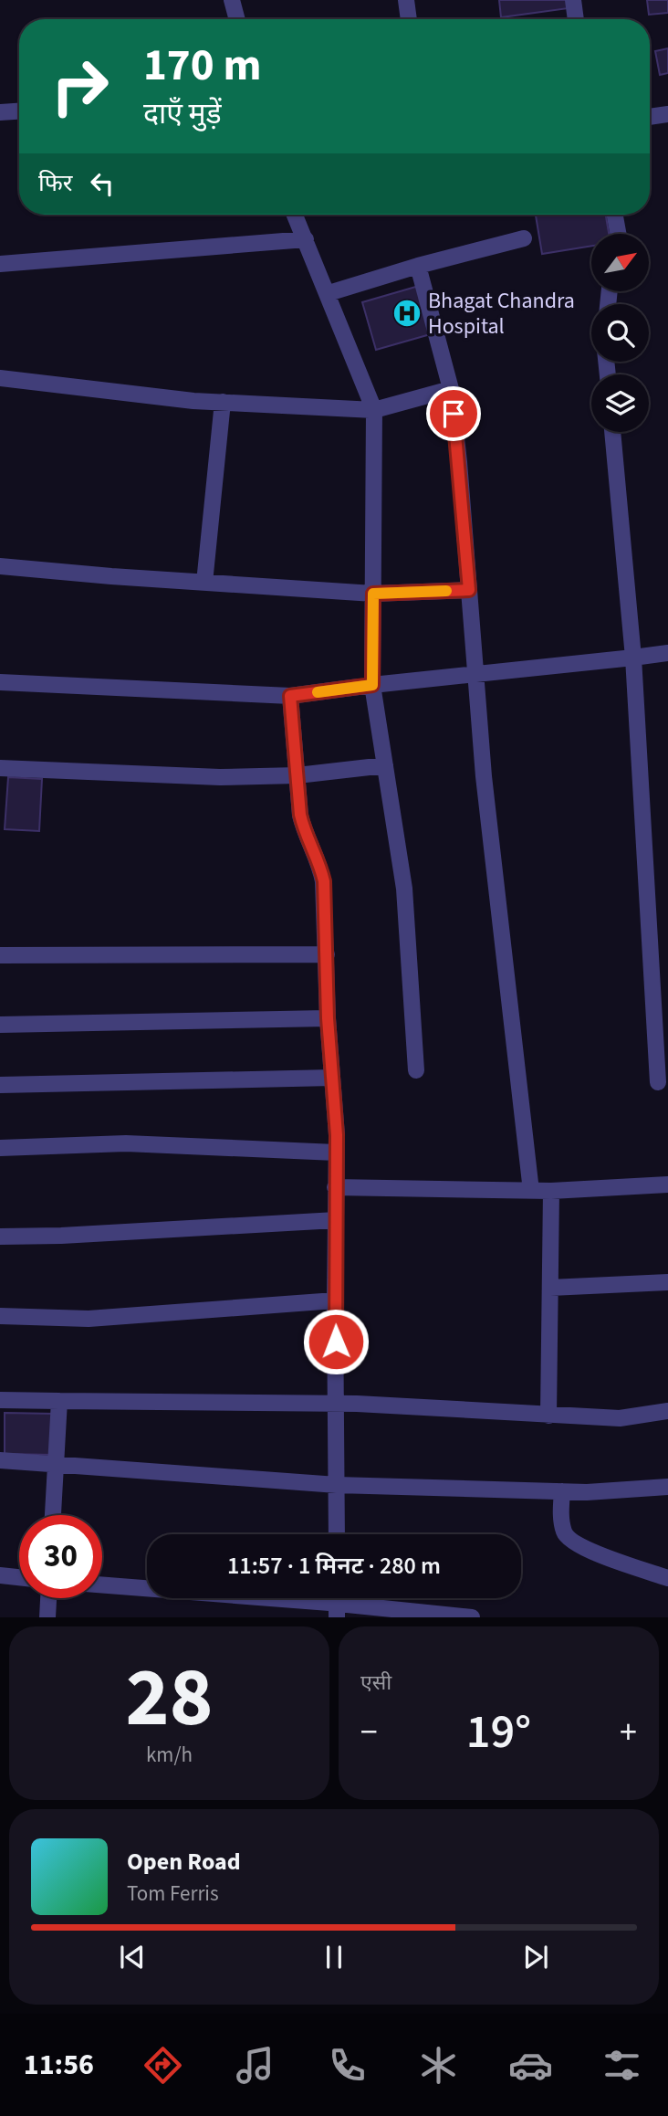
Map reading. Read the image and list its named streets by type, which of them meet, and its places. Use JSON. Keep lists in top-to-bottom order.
{
  "places": {
    "hospital": ["Bhagat Chandra Hospital"]
  },
  "north": "top right",
  "page": {
    "turn": ["170 m", "दाएँ मुड़ें"],
    "then": "फिर",
    "limit": "30",
    "trip": "11:57 · 1 मिनट · 280 m",
    "tile": [
      ["28", "km/h"],
      "एसी"
    ],
    "heat": ["−", "19°", "+"],
    "song": ["Open Road", "Tom Ferris"],
    "tabs": "11:56"
  }
}
